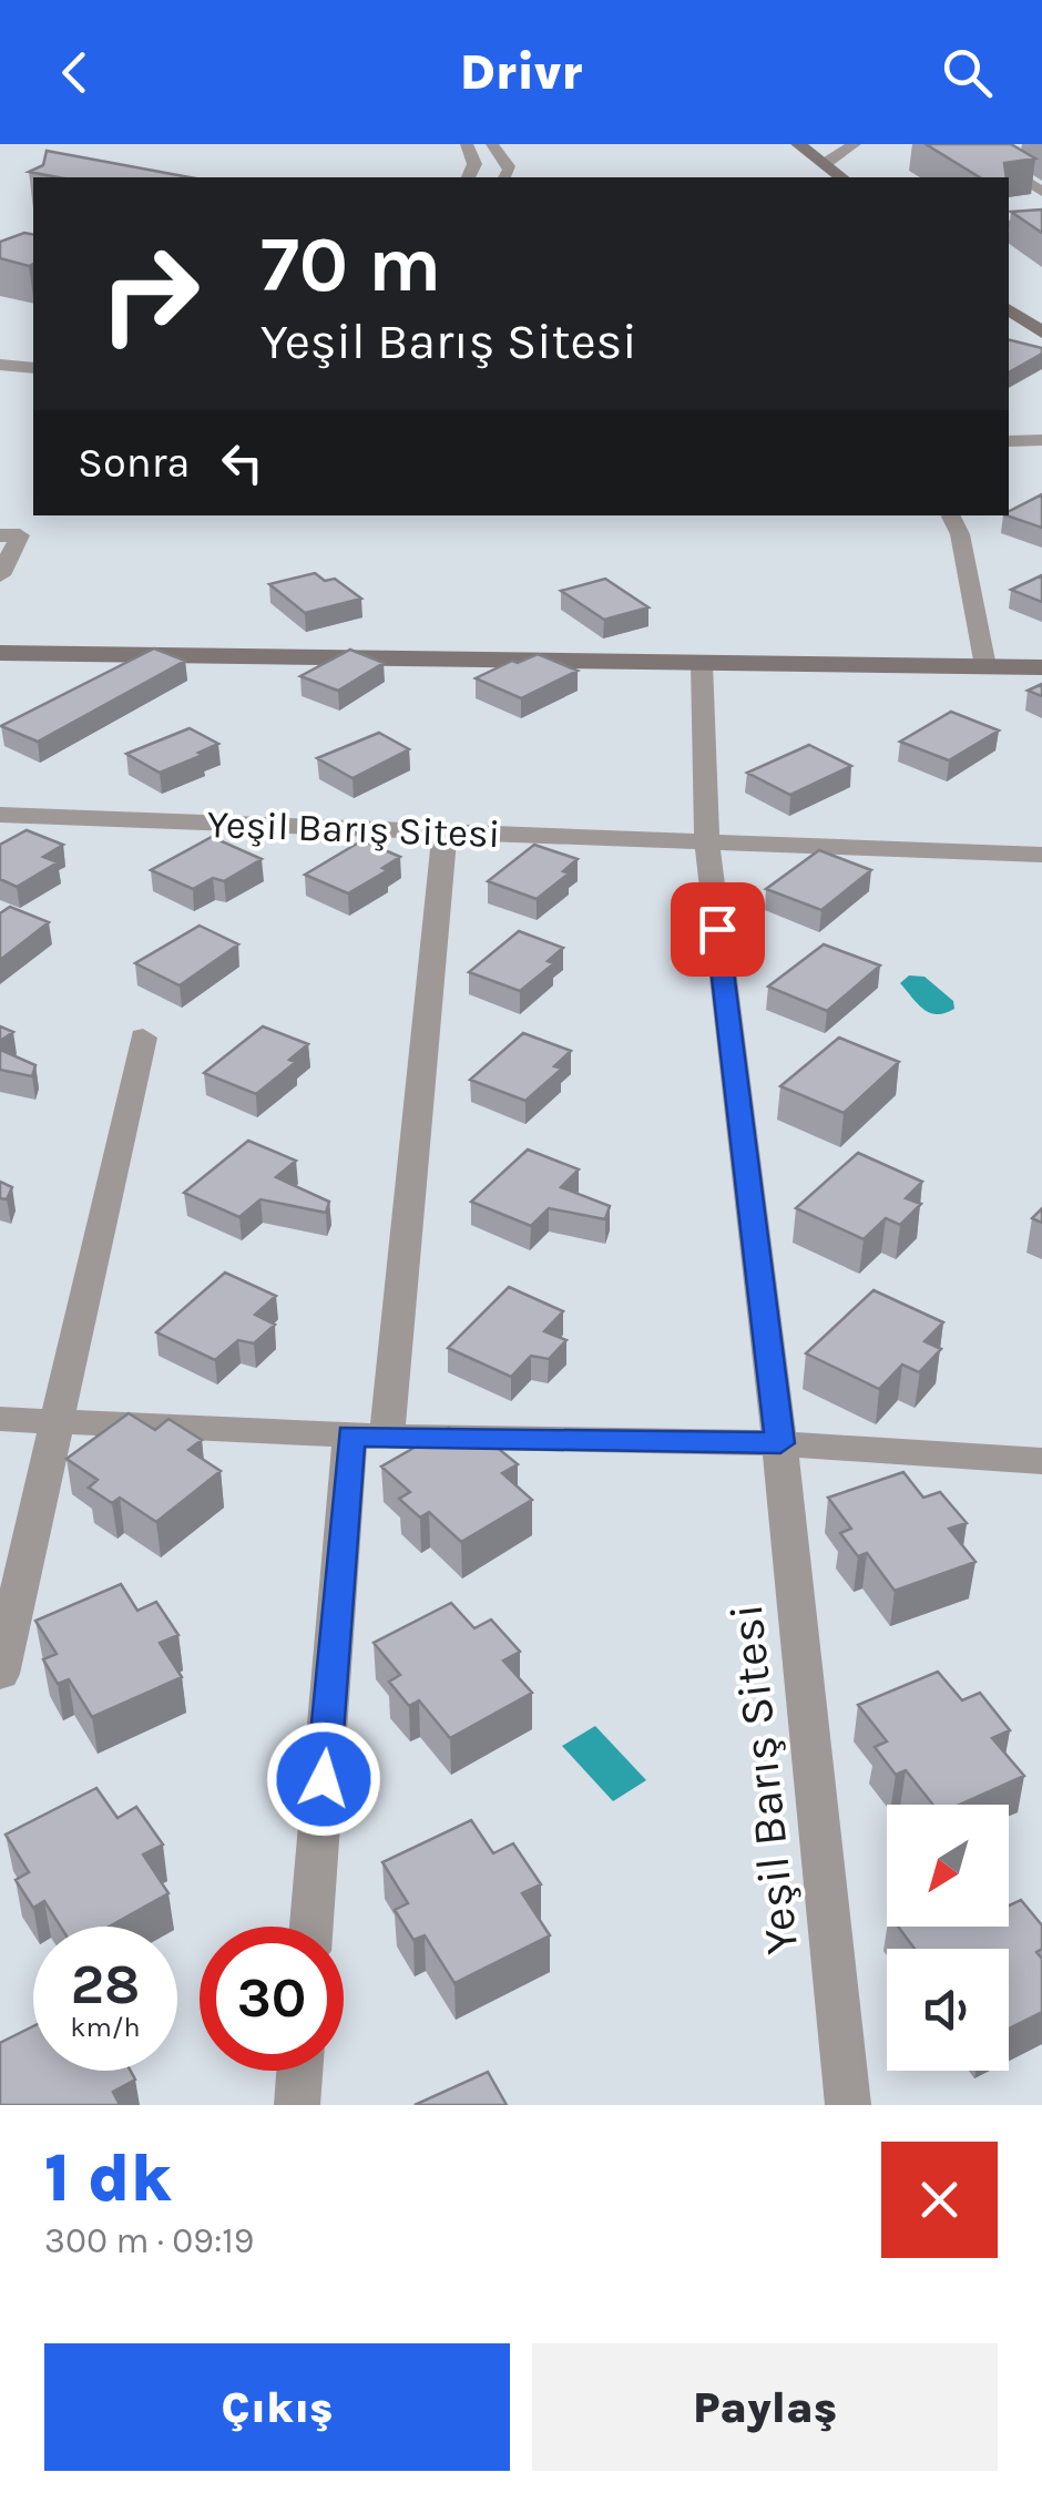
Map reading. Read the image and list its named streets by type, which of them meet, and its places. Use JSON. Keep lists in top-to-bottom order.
{
  "streets": {
    "street": ["Yeşil Barış Sitesi"]
  },
  "north": "bottom left",
  "page": {
    "header": "Drivr",
    "turn": ["70 m", "Yeşil Barış Sitesi"],
    "then": "Sonra",
    "speed": "28 km/h",
    "limit": "30",
    "heading": ["1 dk", "300 m · 09:19"],
    "buttons": ["Çıkış", "Paylaş"]
  }
}
